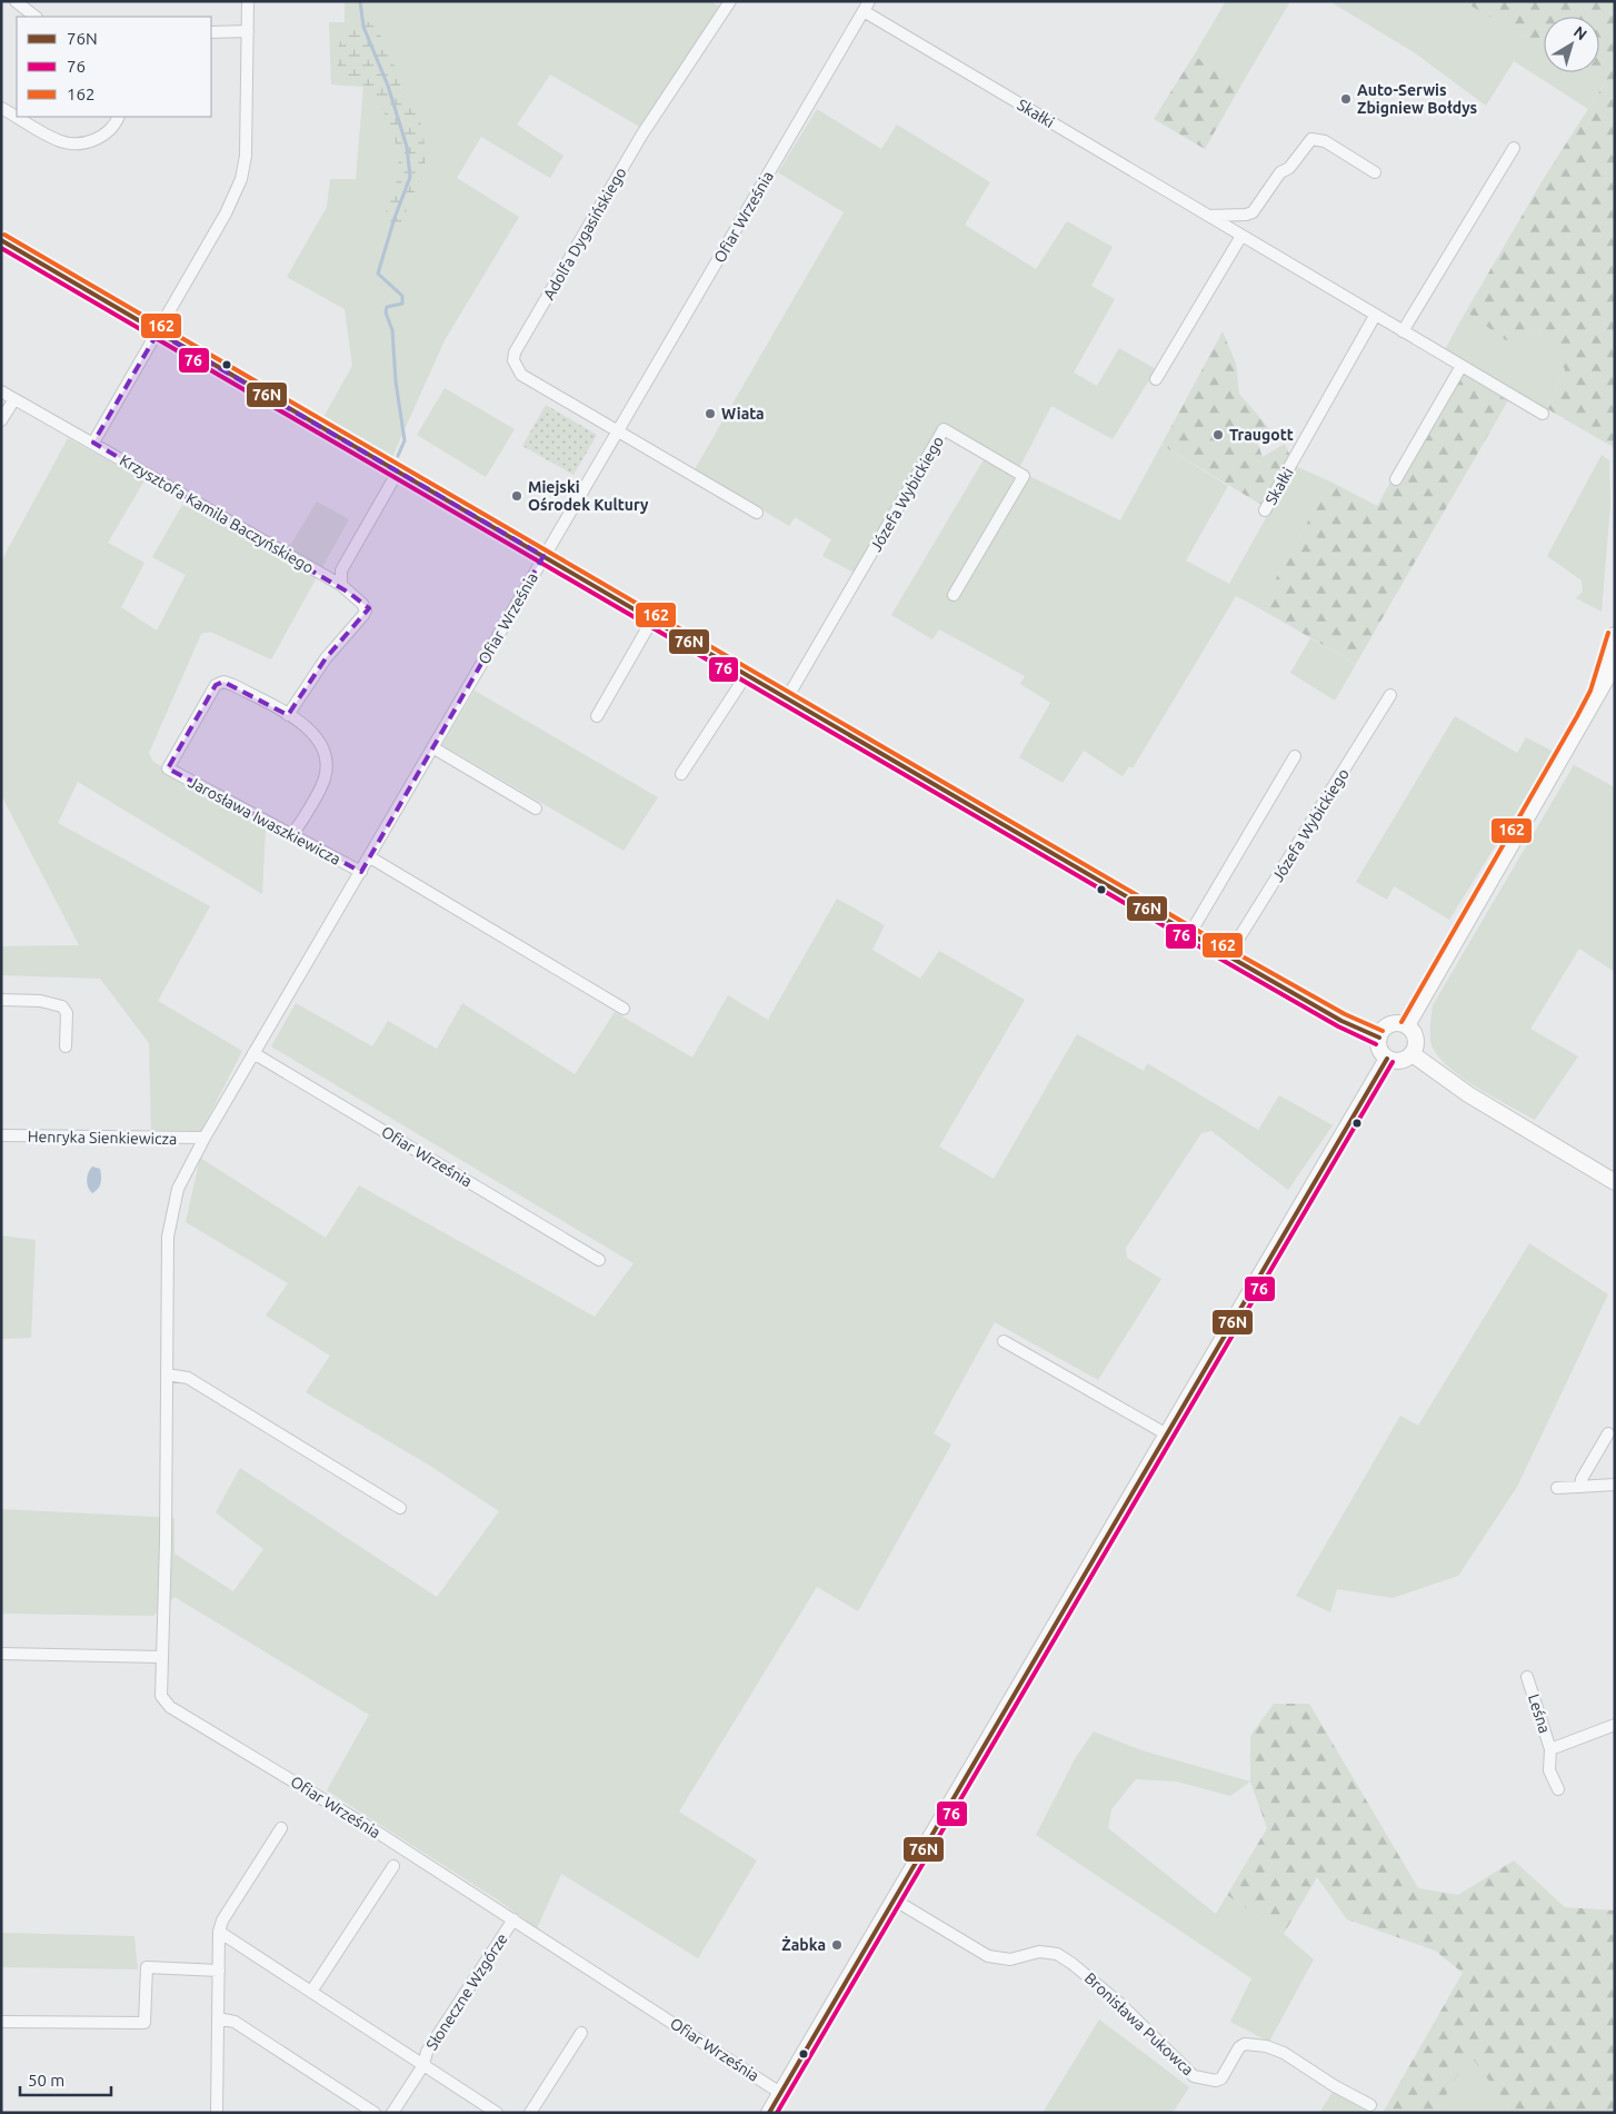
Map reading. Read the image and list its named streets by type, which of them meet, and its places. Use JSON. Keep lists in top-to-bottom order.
{
  "streets": {
    "street": [
      "Skałki",
      "Ofiar Września",
      "Adolfa Dygasińskiego",
      "Józefa Wybickiego",
      "Krzysztofa Kamila Baczyńskiego",
      "Jarosława Iwaszkiewicza",
      "Henryka Sienkiewicza",
      "Leśna",
      "Słoneczne Wzgórze",
      "Bronisława Pukowca"
    ]
  },
  "crossings": [
    ["Skałki", "Ofiar Września"],
    ["Ofiar Września", "Adolfa Dygasińskiego"],
    ["Ofiar Września", "Jarosława Iwaszkiewicza"],
    ["Ofiar Września", "Henryka Sienkiewicza"],
    ["Ofiar Września", "Słoneczne Wzgórze"],
    ["Krzysztofa Kamila Baczyńskiego", "Jarosława Iwaszkiewicza"]
  ],
  "places": [
    "Auto-Serwis Zbigniew Bołdys",
    "Wiata",
    "Traugott",
    "Miejski Ośrodek Kultury",
    "Żabka"
  ],
  "lines": ["transit line 162", "transit line 76N", "transit line 76"],
  "legend": ["76N", "76", "162"],
  "scale_bar": "50 m",
  "north": "top right"
}
